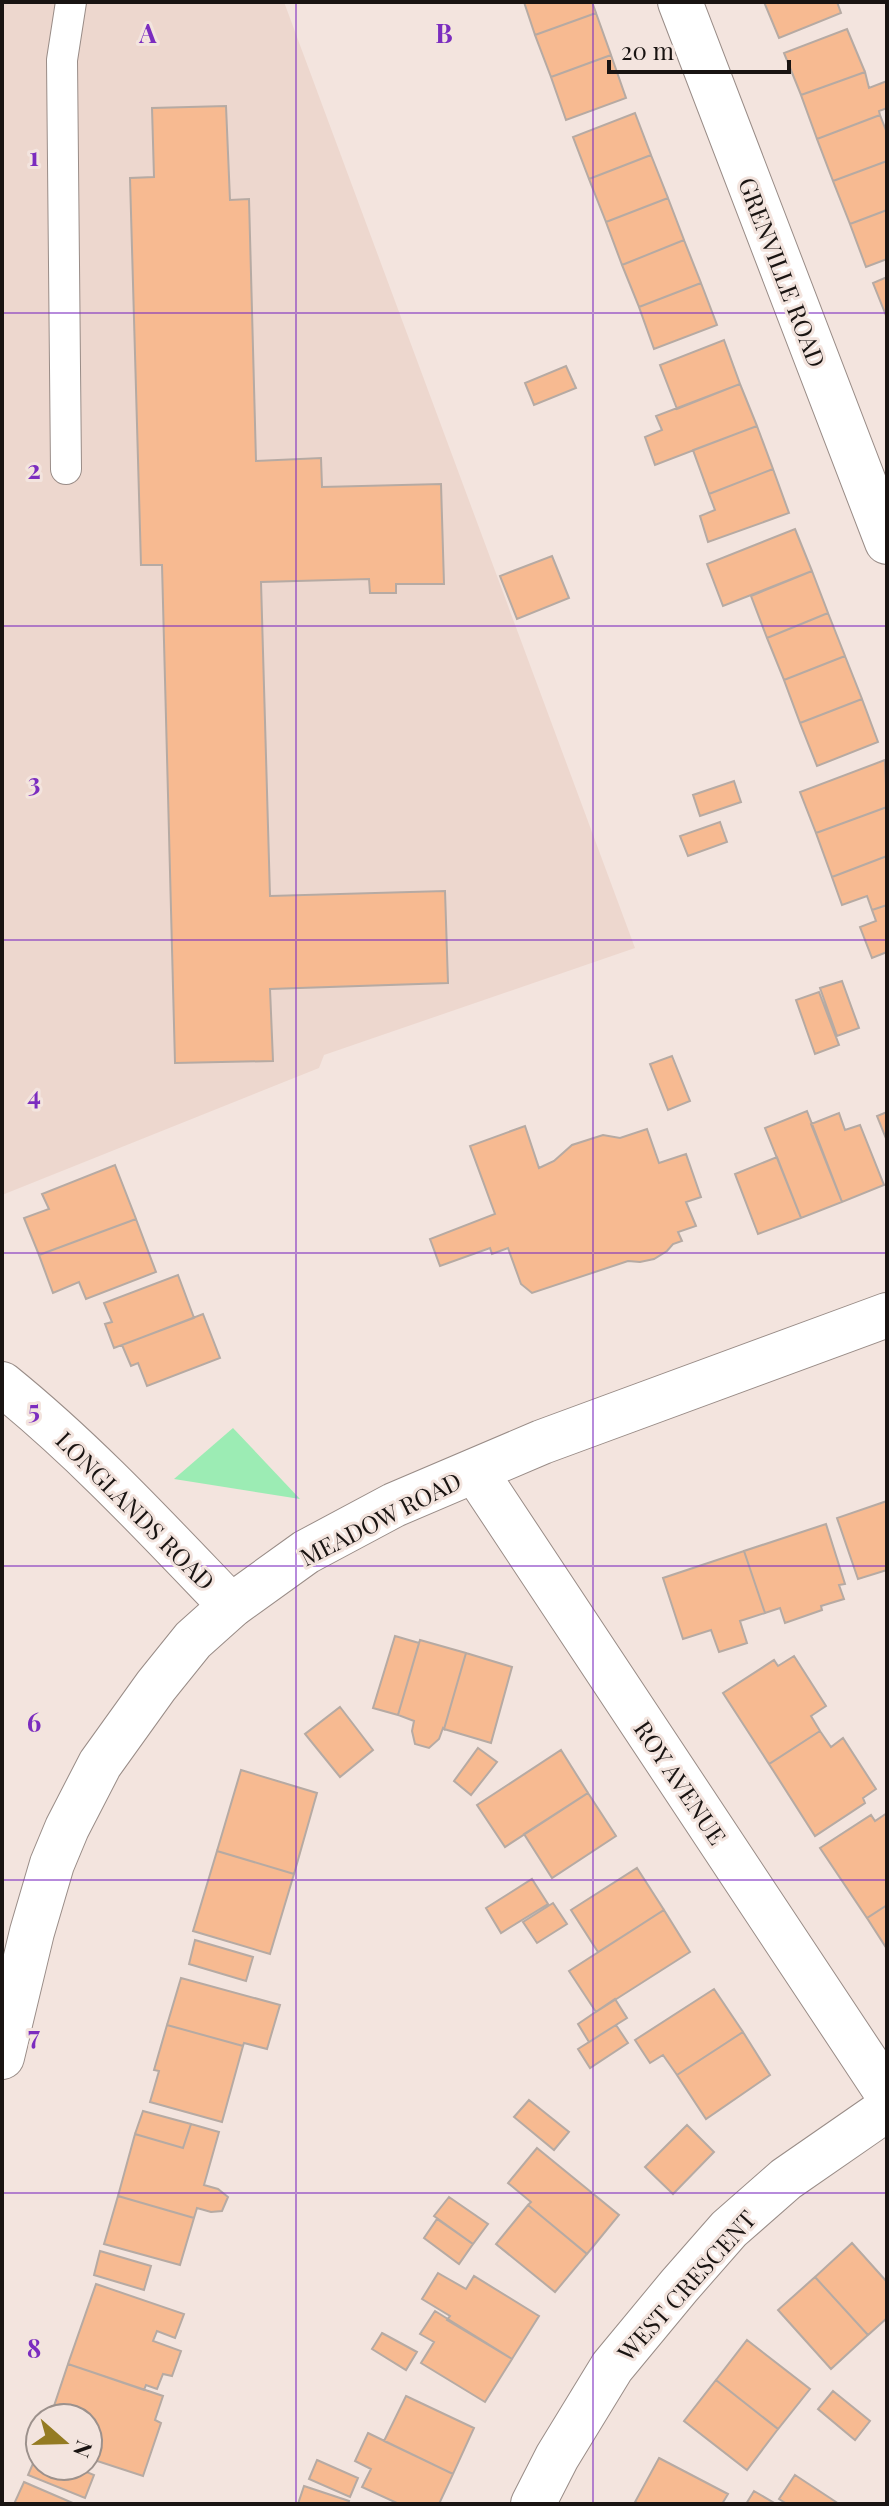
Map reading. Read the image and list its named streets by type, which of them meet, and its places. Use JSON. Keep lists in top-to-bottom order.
{
  "streets": {
    "street": [
      "GRENVILLE ROAD",
      "LONGLANDS ROAD",
      "MEADOW ROAD",
      "ROY AVENUE",
      "WEST CRESCENT"
    ]
  },
  "crossings": [
    ["LONGLANDS ROAD", "MEADOW ROAD"],
    ["MEADOW ROAD", "ROY AVENUE"]
  ],
  "scale_bar": "20 m",
  "north": "right",
  "grid": {
    "columns": ["A", "B"],
    "rows": [
      "1",
      "2",
      "3",
      "4",
      "5",
      "6",
      "7",
      "8"
    ]
  }
}
